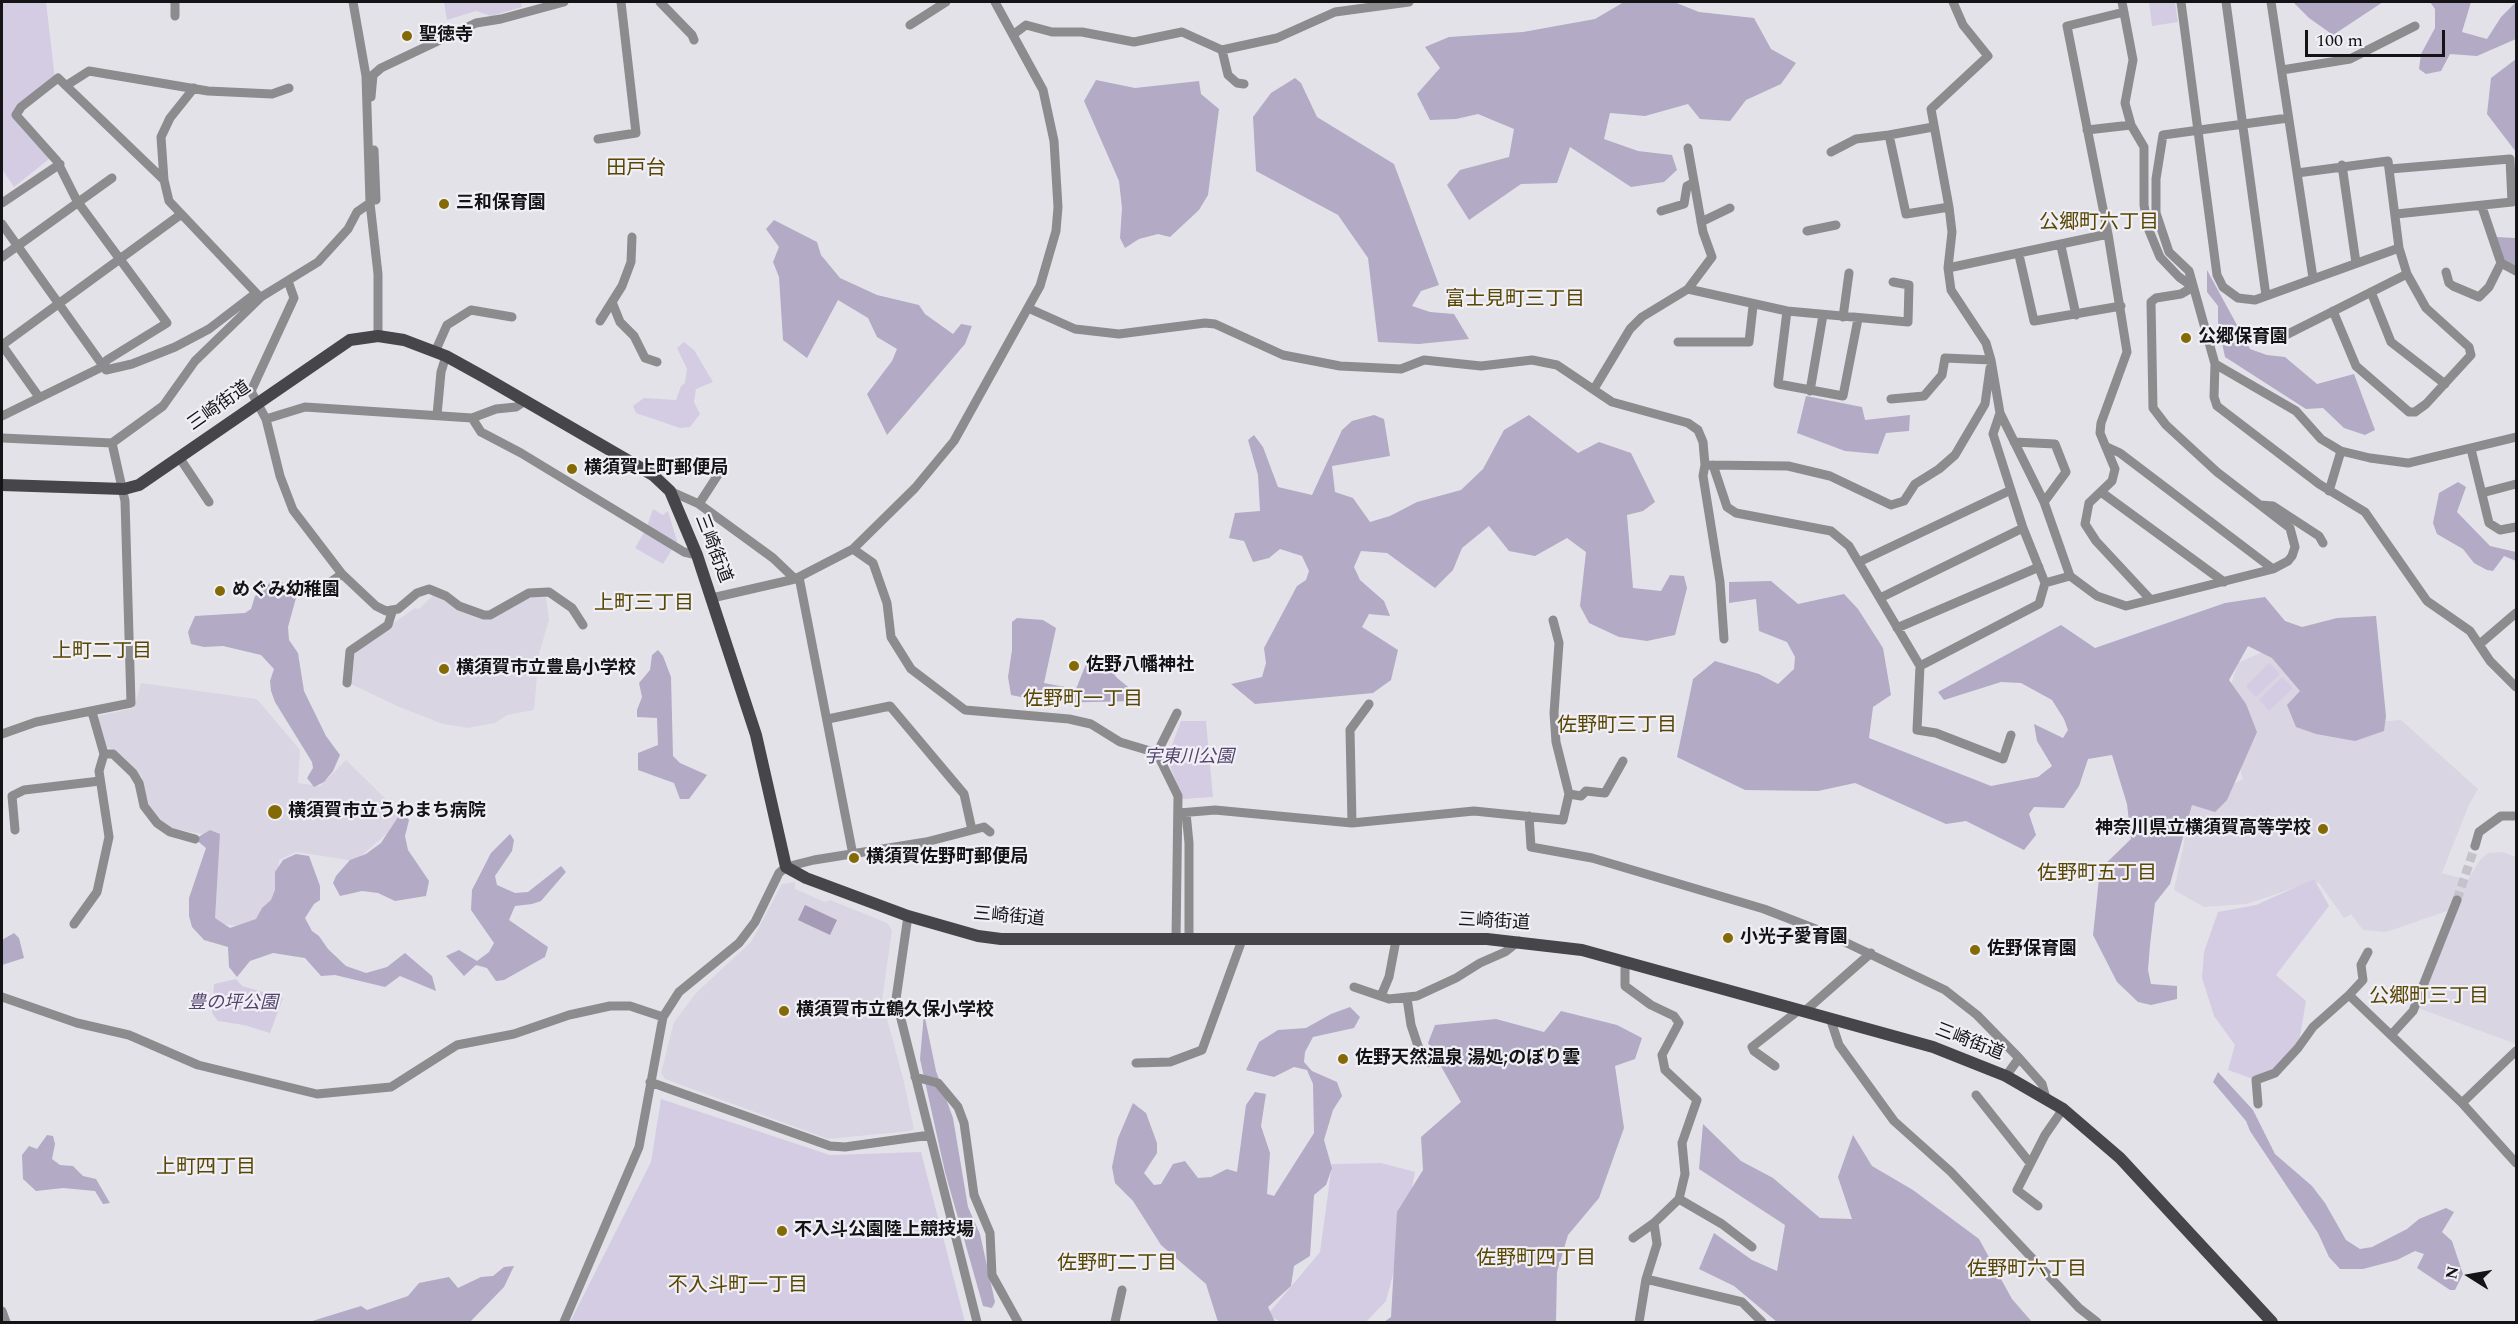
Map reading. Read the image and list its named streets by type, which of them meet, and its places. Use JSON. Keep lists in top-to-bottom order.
{
  "streets": {
    "main road": ["三崎街道"]
  },
  "districts": [
    "田戸台",
    "公郷町六丁目",
    "富士見町三丁目",
    "上町三丁目",
    "上町二丁目",
    "佐野町一丁目",
    "佐野町三丁目",
    "佐野町五丁目",
    "公郷町三丁目",
    "上町四丁目",
    "佐野町四丁目",
    "佐野町二丁目",
    "佐野町六丁目",
    "不入斗町一丁目"
  ],
  "parks": ["宇東川公園", "豊の坪公園"],
  "places": [
    "聖徳寺",
    "三和保育園",
    "公郷保育園",
    "横須賀上町郵便局",
    "めぐみ幼稚園",
    "佐野八幡神社",
    "横須賀市立豊島小学校",
    "横須賀市立うわまち病院",
    "神奈川県立横須賀高等学校",
    "横須賀佐野町郵便局",
    "小光子愛育園",
    "佐野保育園",
    "横須賀市立鶴久保小学校",
    "佐野天然温泉 湯処;のぼり雲",
    "不入斗公園陸上競技場"
  ],
  "scale_bar": "100 m",
  "north": "left"
}
